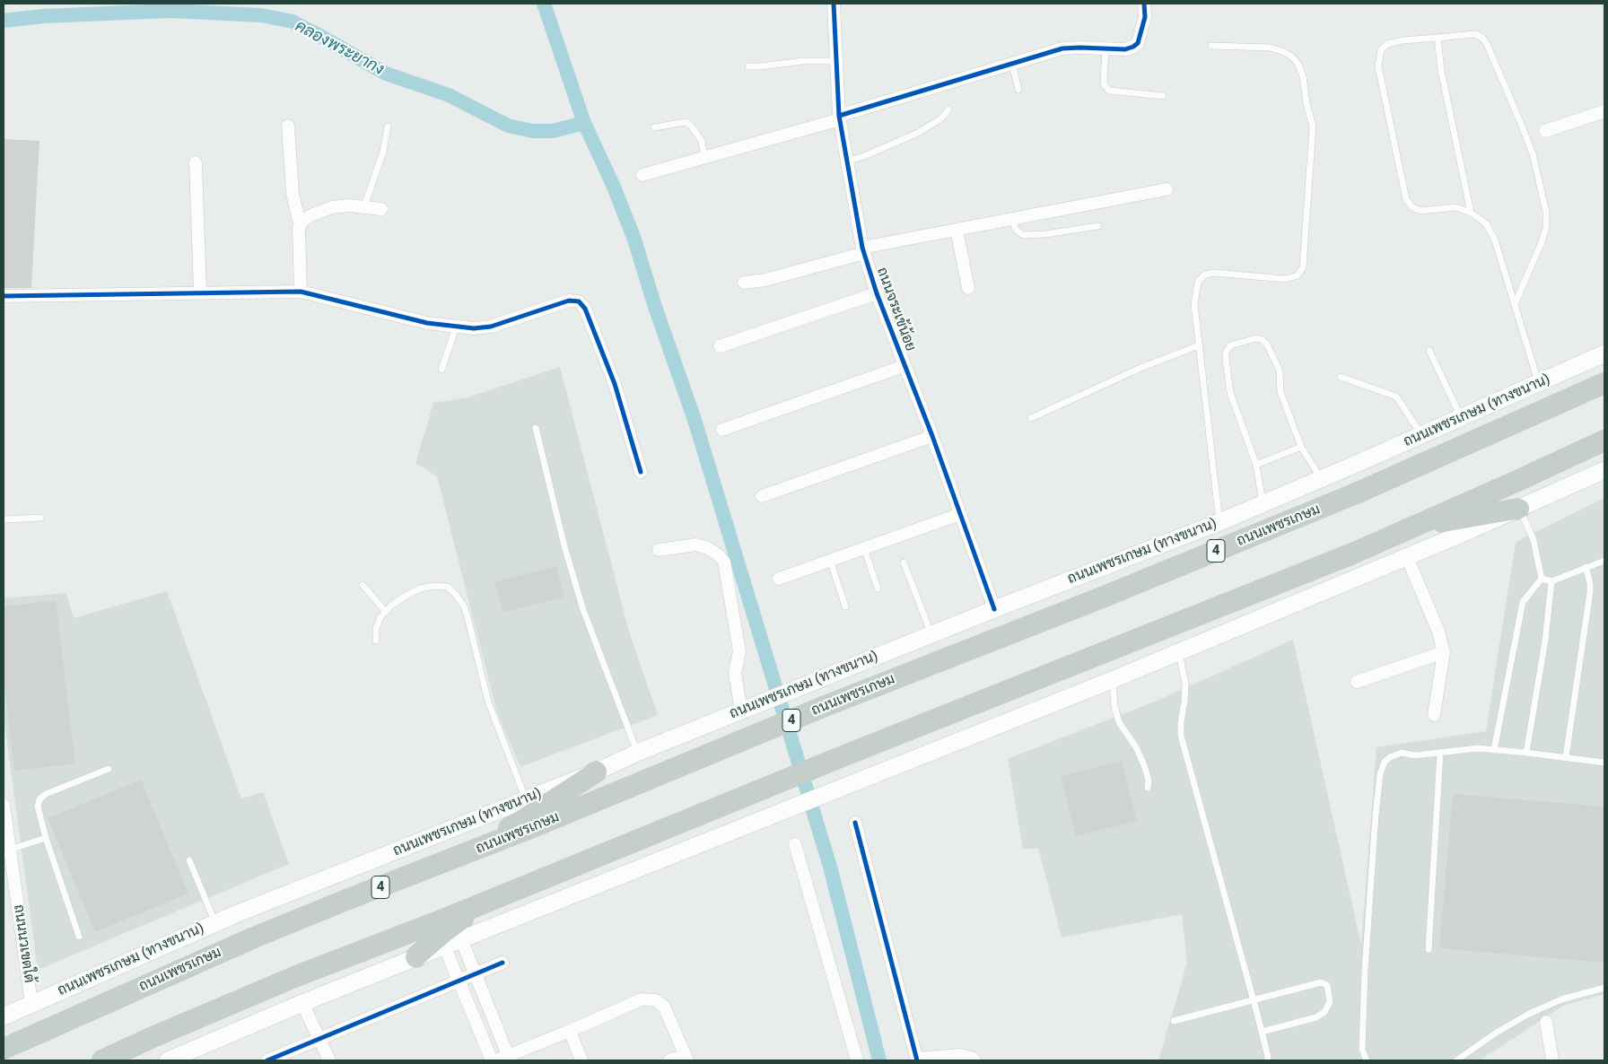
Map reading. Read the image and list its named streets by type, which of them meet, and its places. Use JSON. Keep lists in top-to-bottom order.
{
  "streets": {
    "highway": ["ถนนเพชรเกษม", "4"],
    "main road": ["ถนนเพชรเกษม (ทางขนาน)"],
    "street": ["ถนนจระเข้น้อย", "ถนนนวเขตใต้"]
  },
  "crossings": [
    ["ถนนจระเข้น้อย", "ถนนเพชรเกษม (ทางขนาน)"],
    ["ถนนเพชรเกษม (ทางขนาน)", "ถนนนวเขตใต้"]
  ],
  "water": ["คลองพระยากง"]
}
